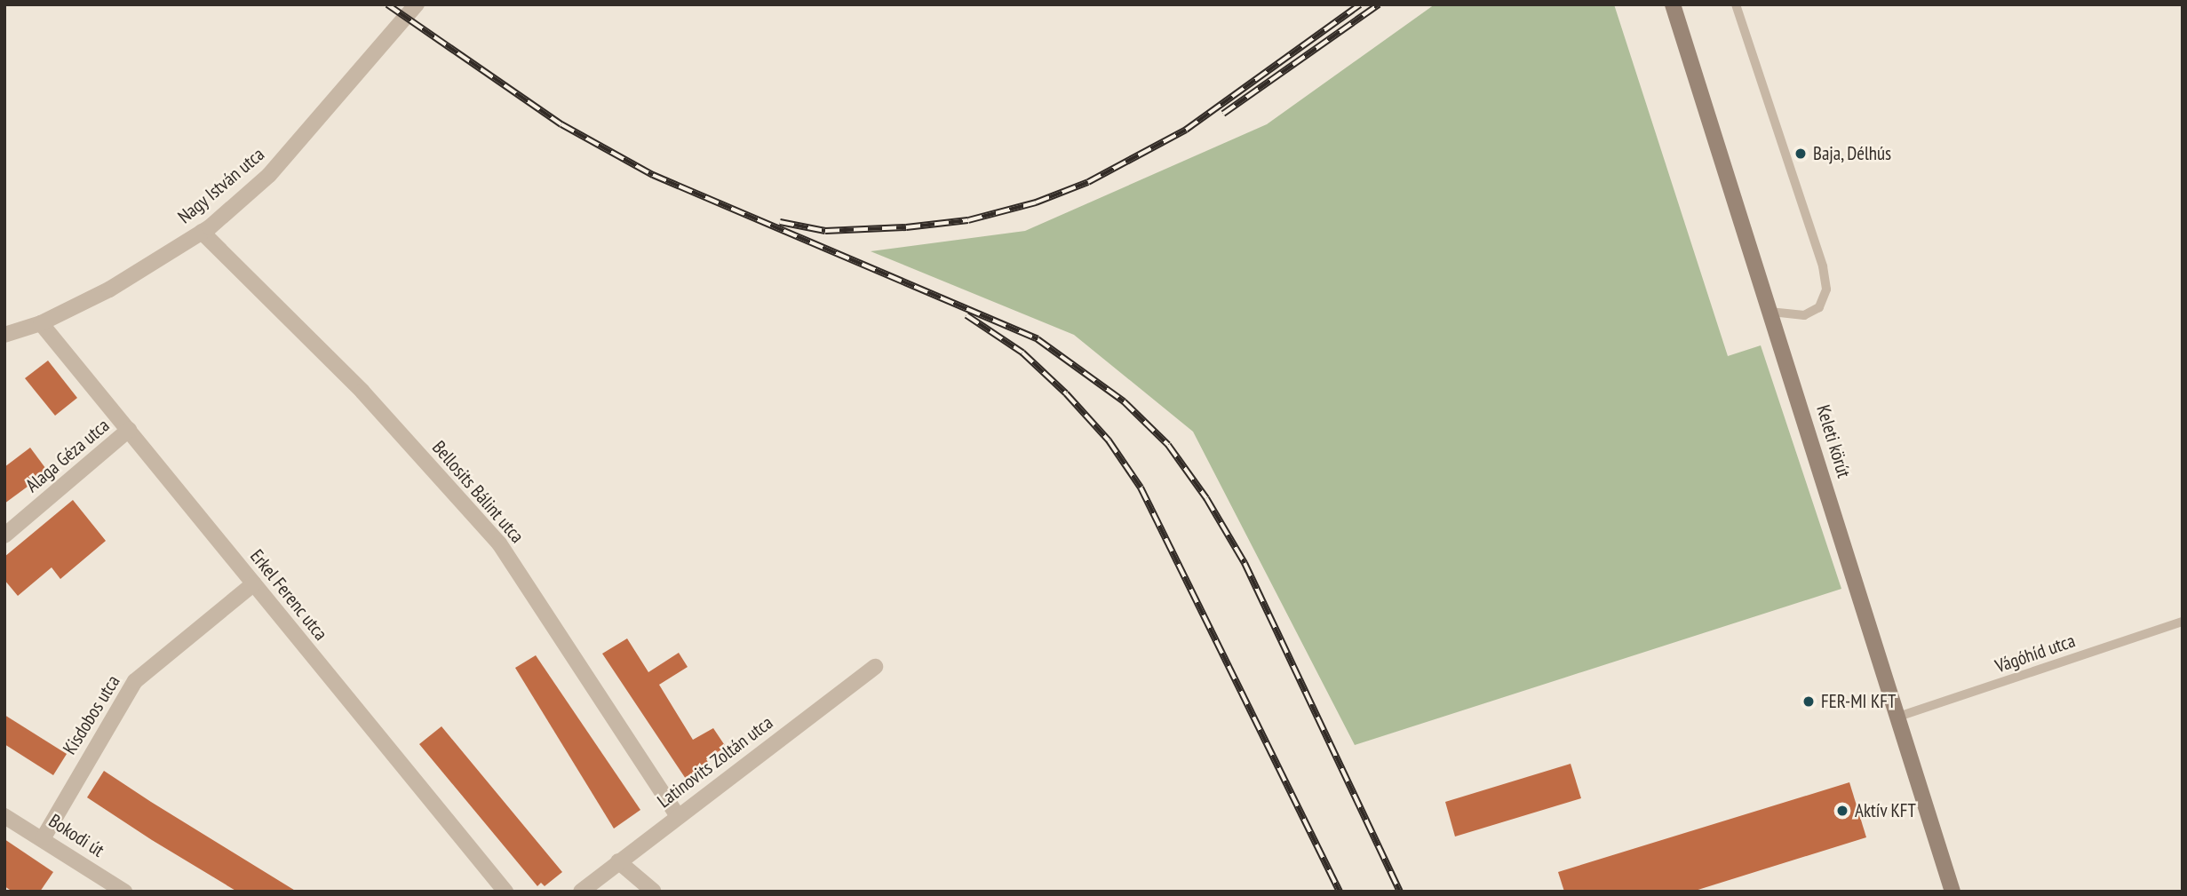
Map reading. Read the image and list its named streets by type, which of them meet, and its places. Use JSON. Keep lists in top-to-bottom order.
{
  "streets": {
    "main road": ["Keleti körút"],
    "street": [
      "Nagy István utca",
      "Alaga Géza utca",
      "Bellosits Bálint utca",
      "Erkel Ferenc utca",
      "Kisdobos utca",
      "Latinovits Zoltán utca",
      "Bokodi út"
    ],
    "lane": ["Vágóhíd utca"]
  },
  "crossings": [
    ["Nagy István utca", "Bellosits Bálint utca"],
    ["Nagy István utca", "Erkel Ferenc utca"],
    ["Keleti körút", "Vágóhíd utca"],
    ["Alaga Géza utca", "Erkel Ferenc utca"],
    ["Bellosits Bálint utca", "Latinovits Zoltán utca"],
    ["Erkel Ferenc utca", "Kisdobos utca"],
    ["Kisdobos utca", "Bokodi út"]
  ],
  "places": ["Baja, Délhús", "FER-MI KFT", "Aktív KFT"]
}
